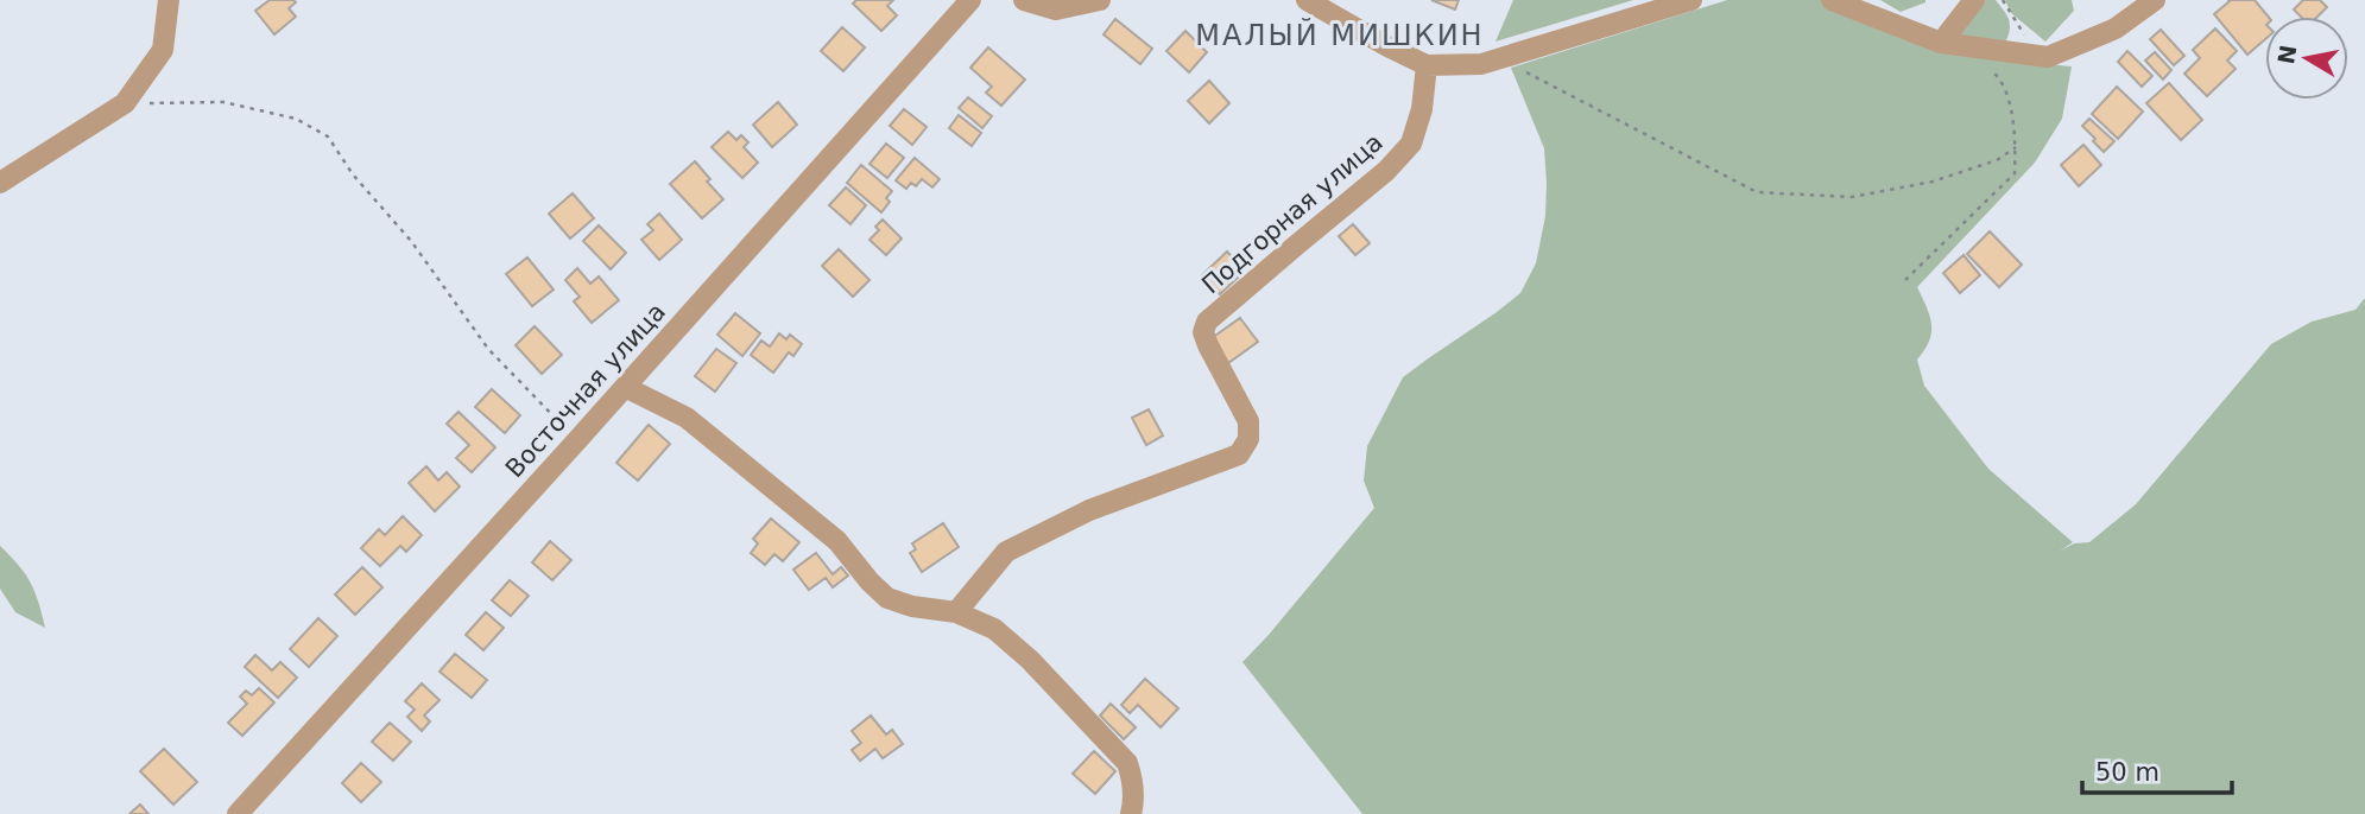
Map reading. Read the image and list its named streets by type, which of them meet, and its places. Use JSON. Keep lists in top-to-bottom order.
{
  "streets": {
    "street": ["Подгорная улица", "Восточная улица"]
  },
  "districts": ["МАЛЫЙ МИШКИН"],
  "scale_bar": "50 m",
  "north": "left"
}
